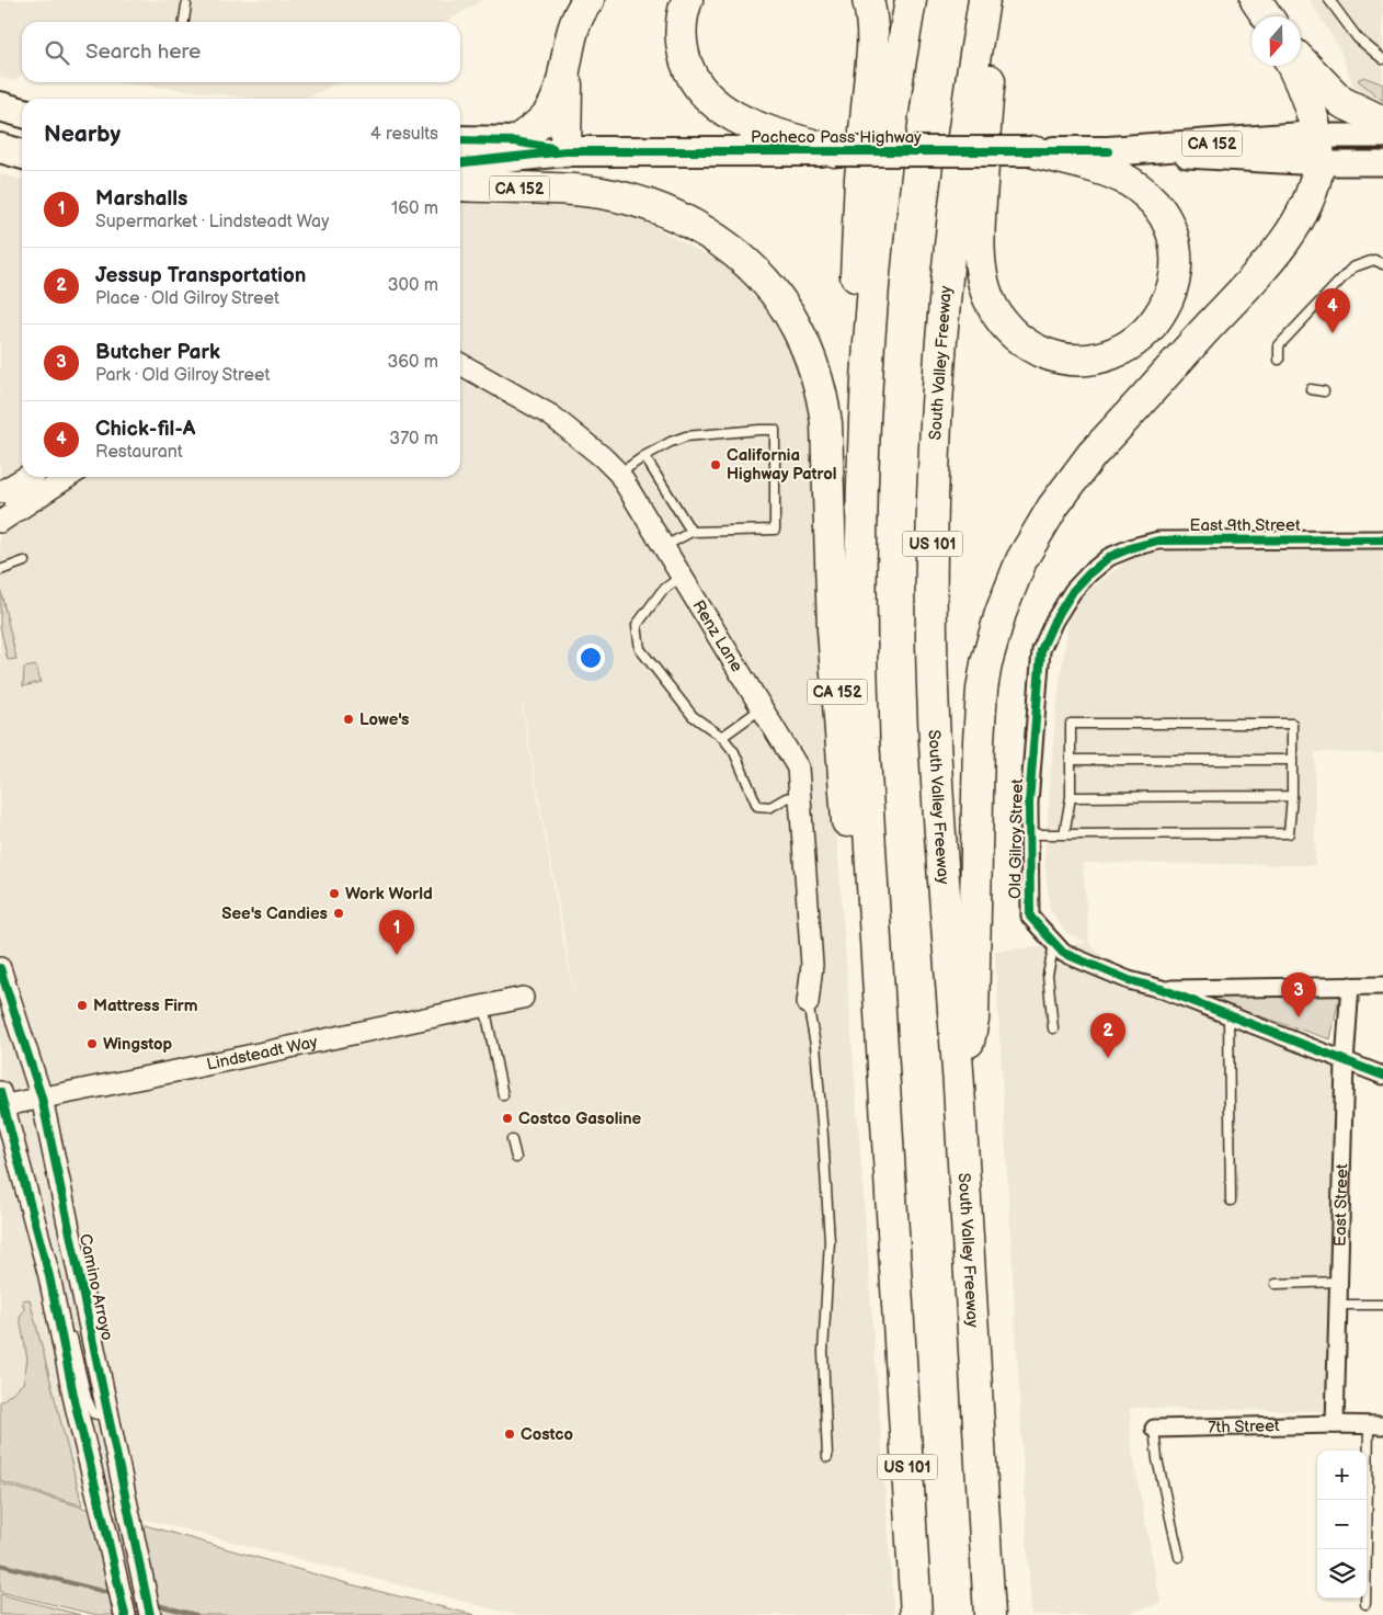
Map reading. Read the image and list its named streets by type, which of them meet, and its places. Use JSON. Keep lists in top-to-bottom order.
{
  "streets": {
    "highway": [
      "Pacheco Pass Highway",
      "CA 152",
      "South Valley Freeway",
      "US 101"
    ],
    "street": [
      "East 9th Street",
      "Renz Lane",
      "Old Gilroy Street",
      "Lindsteadt Way",
      "East Street",
      "Camino Arroyo",
      "7th Street"
    ]
  },
  "crossings": [
    ["CA 152", "US 101"],
    ["East 9th Street", "Old Gilroy Street"],
    ["Old Gilroy Street", "East Street"],
    ["Lindsteadt Way", "Camino Arroyo"],
    ["East Street", "7th Street"]
  ],
  "places": [
    "California Highway Patrol",
    "Lowe's",
    "Work World",
    "See's Candies",
    "Mattress Firm",
    "Wingstop",
    "Costco Gasoline",
    "Costco"
  ],
  "north": "bottom",
  "page": {
    "search": "Search here",
    "heading": ["Nearby", "4 results"],
    "list": [
      {
        "mark": "1",
        "name": "Marshalls",
        "note": "Supermarket · Lindsteadt Way",
        "value": "160 m"
      },
      {
        "mark": "2",
        "name": "Jessup Transportation",
        "note": "Place · Old Gilroy Street",
        "value": "300 m"
      },
      {
        "mark": "3",
        "name": "Butcher Park",
        "note": "Park · Old Gilroy Street",
        "value": "360 m"
      },
      {
        "mark": "4",
        "name": "Chick-fil-A",
        "note": "Restaurant",
        "value": "370 m"
      }
    ],
    "pins": [
      "4",
      "1",
      "3",
      "2"
    ],
    "map_buttons": ["+", "−"]
  }
}
